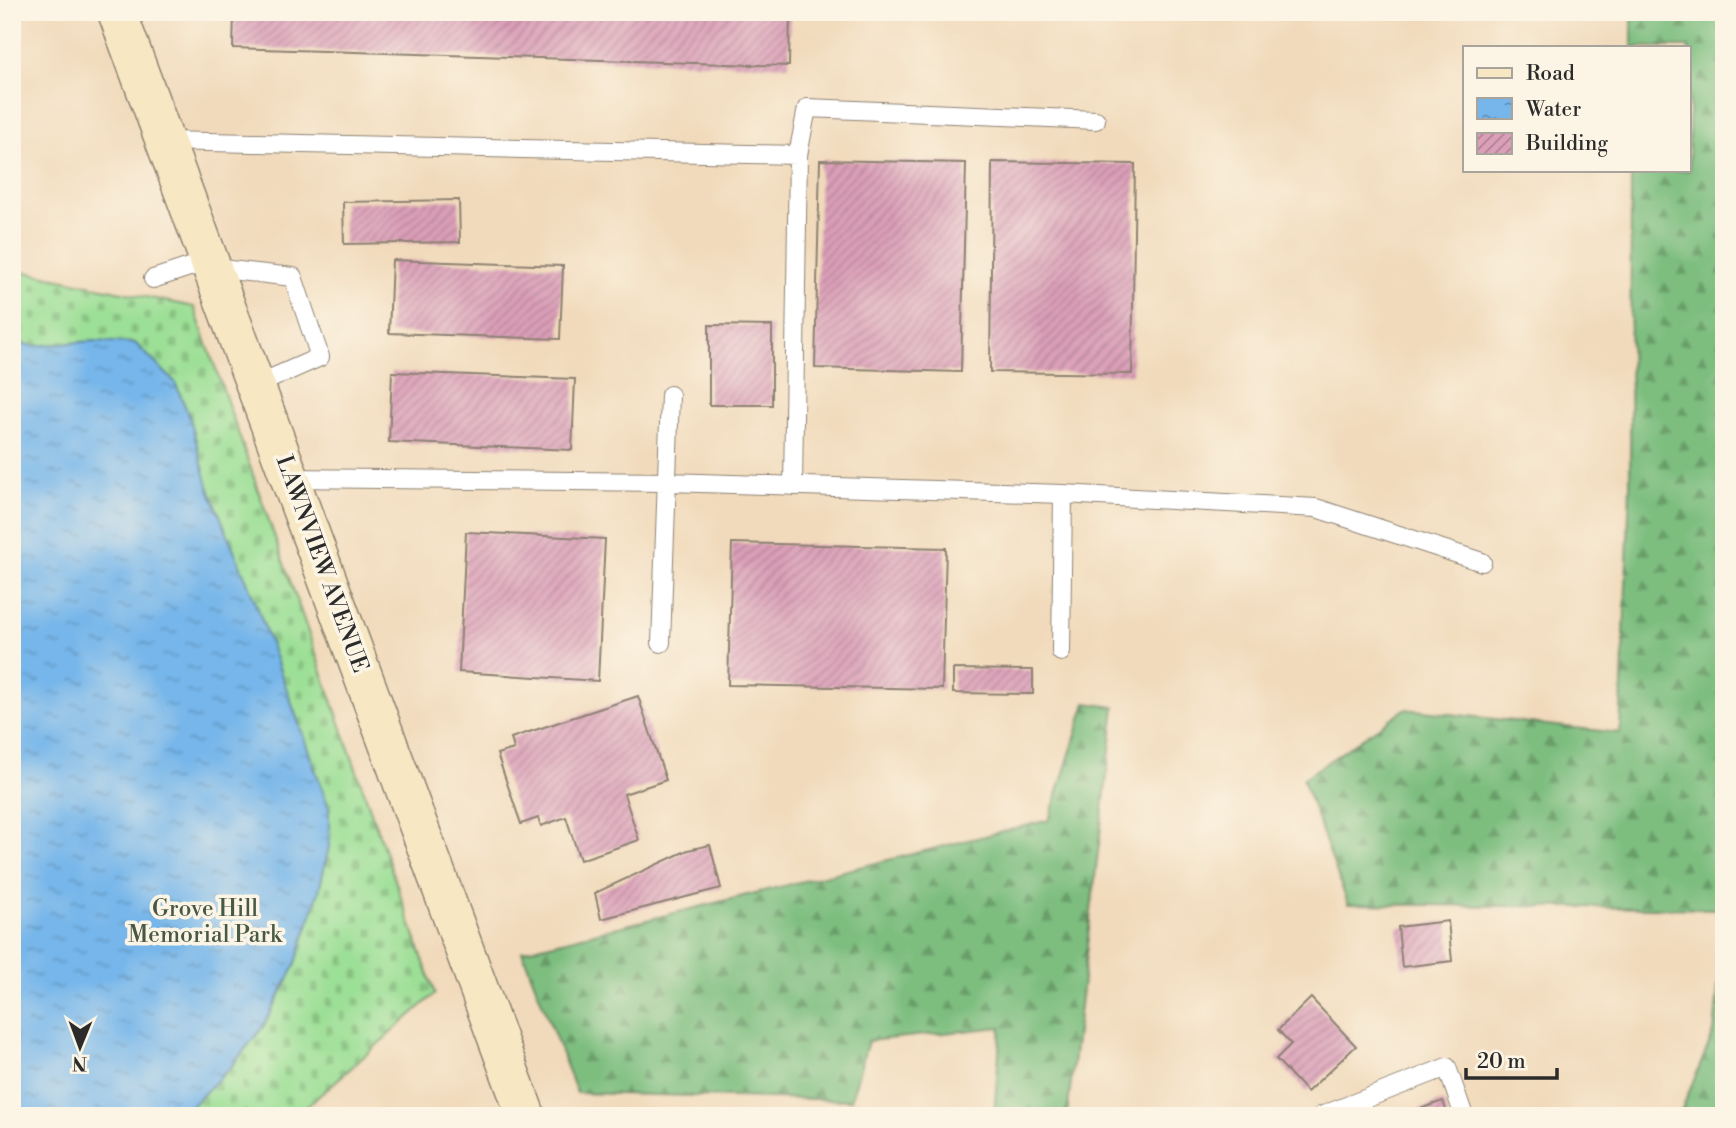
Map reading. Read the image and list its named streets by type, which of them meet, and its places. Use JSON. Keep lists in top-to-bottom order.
{
  "streets": {
    "street": ["LAWNVIEW AVENUE"]
  },
  "parks": ["Grove Hill Memorial Park"],
  "legend": ["Road", "Water", "Building"],
  "scale_bar": "20 m",
  "north": "bottom"
}
